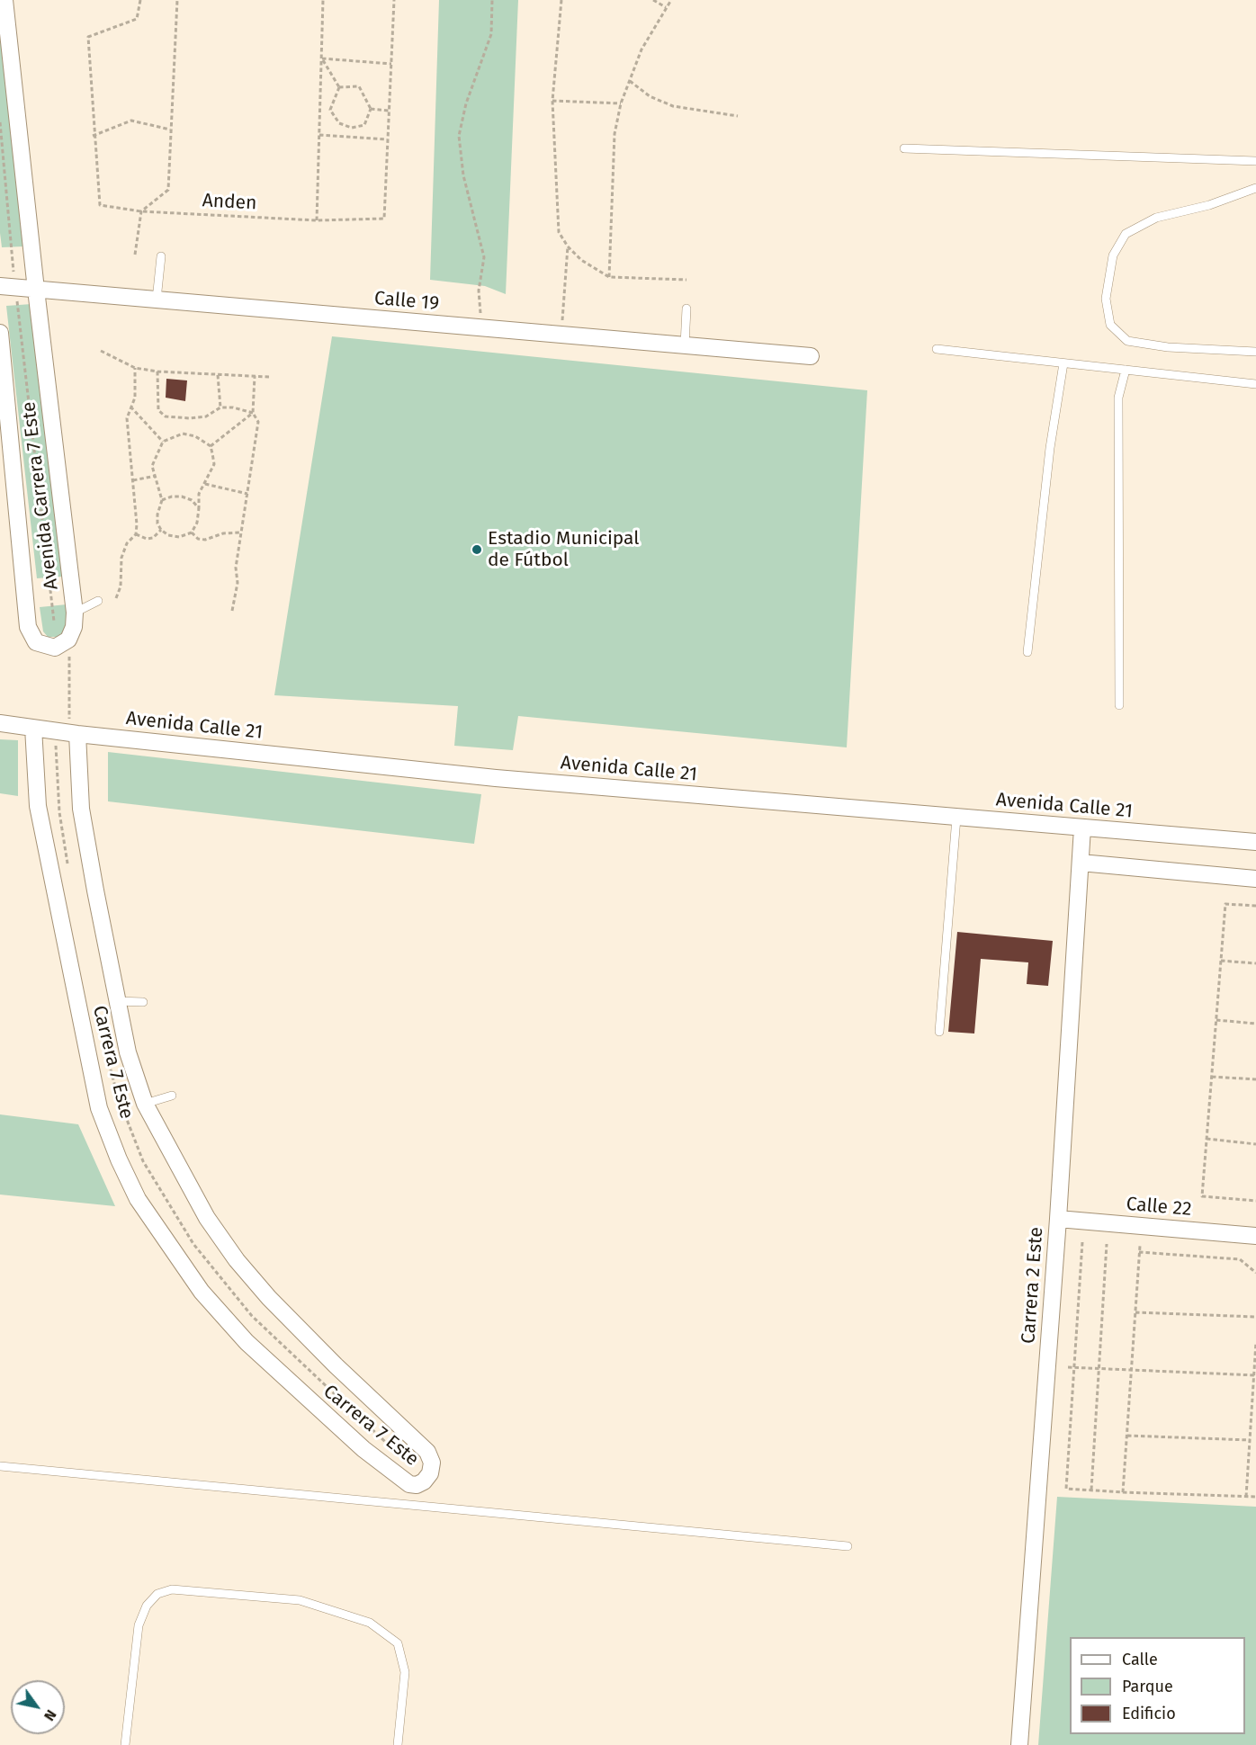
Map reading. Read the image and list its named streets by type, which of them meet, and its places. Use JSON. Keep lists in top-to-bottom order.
{
  "streets": {
    "street": [
      "Calle 19",
      "Avenida Carrera 7 Este",
      "Avenida Calle 21",
      "Carrera 7 Este",
      "Calle 22",
      "Carrera 2 Este"
    ],
    "path": ["Anden"]
  },
  "crossings": [
    ["Calle 19", "Avenida Carrera 7 Este"],
    ["Avenida Calle 21", "Carrera 7 Este"],
    ["Avenida Calle 21", "Carrera 2 Este"],
    ["Calle 22", "Carrera 2 Este"]
  ],
  "places": ["Estadio Municipal de Fútbol"],
  "legend": ["Calle", "Parque", "Edificio"],
  "north": "bottom right"
}
